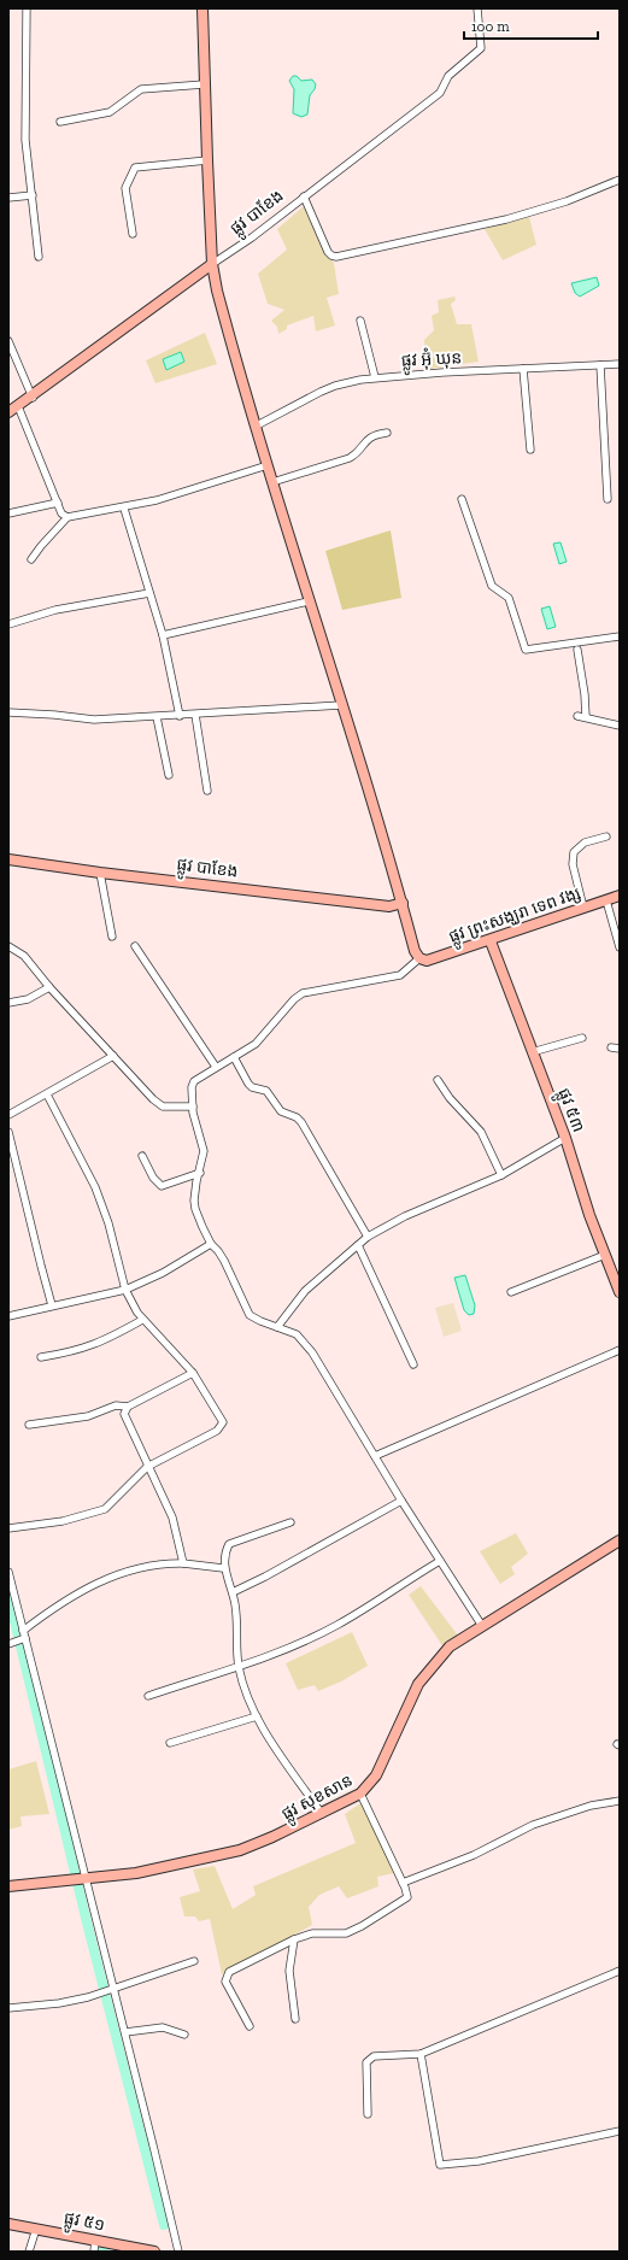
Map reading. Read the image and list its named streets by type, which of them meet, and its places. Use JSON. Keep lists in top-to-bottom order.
{
  "streets": {
    "street": [
      "ផ្លូវ បាខែង",
      "ផ្លូវ អ៊ុំ ឃុន",
      "ផ្លូវ ព្រះសង្ឃរា ទេព វង្ស",
      "ផ្លូវ ៥៣",
      "ផ្លូវ សុខសាន",
      "ផ្លូវ ៥១"
    ]
  },
  "crossings": [
    ["ផ្លូវ ព្រះសង្ឃរា ទេព វង្ស", "ផ្លូវ ៥៣"]
  ],
  "scale_bar": "100 m"
}
